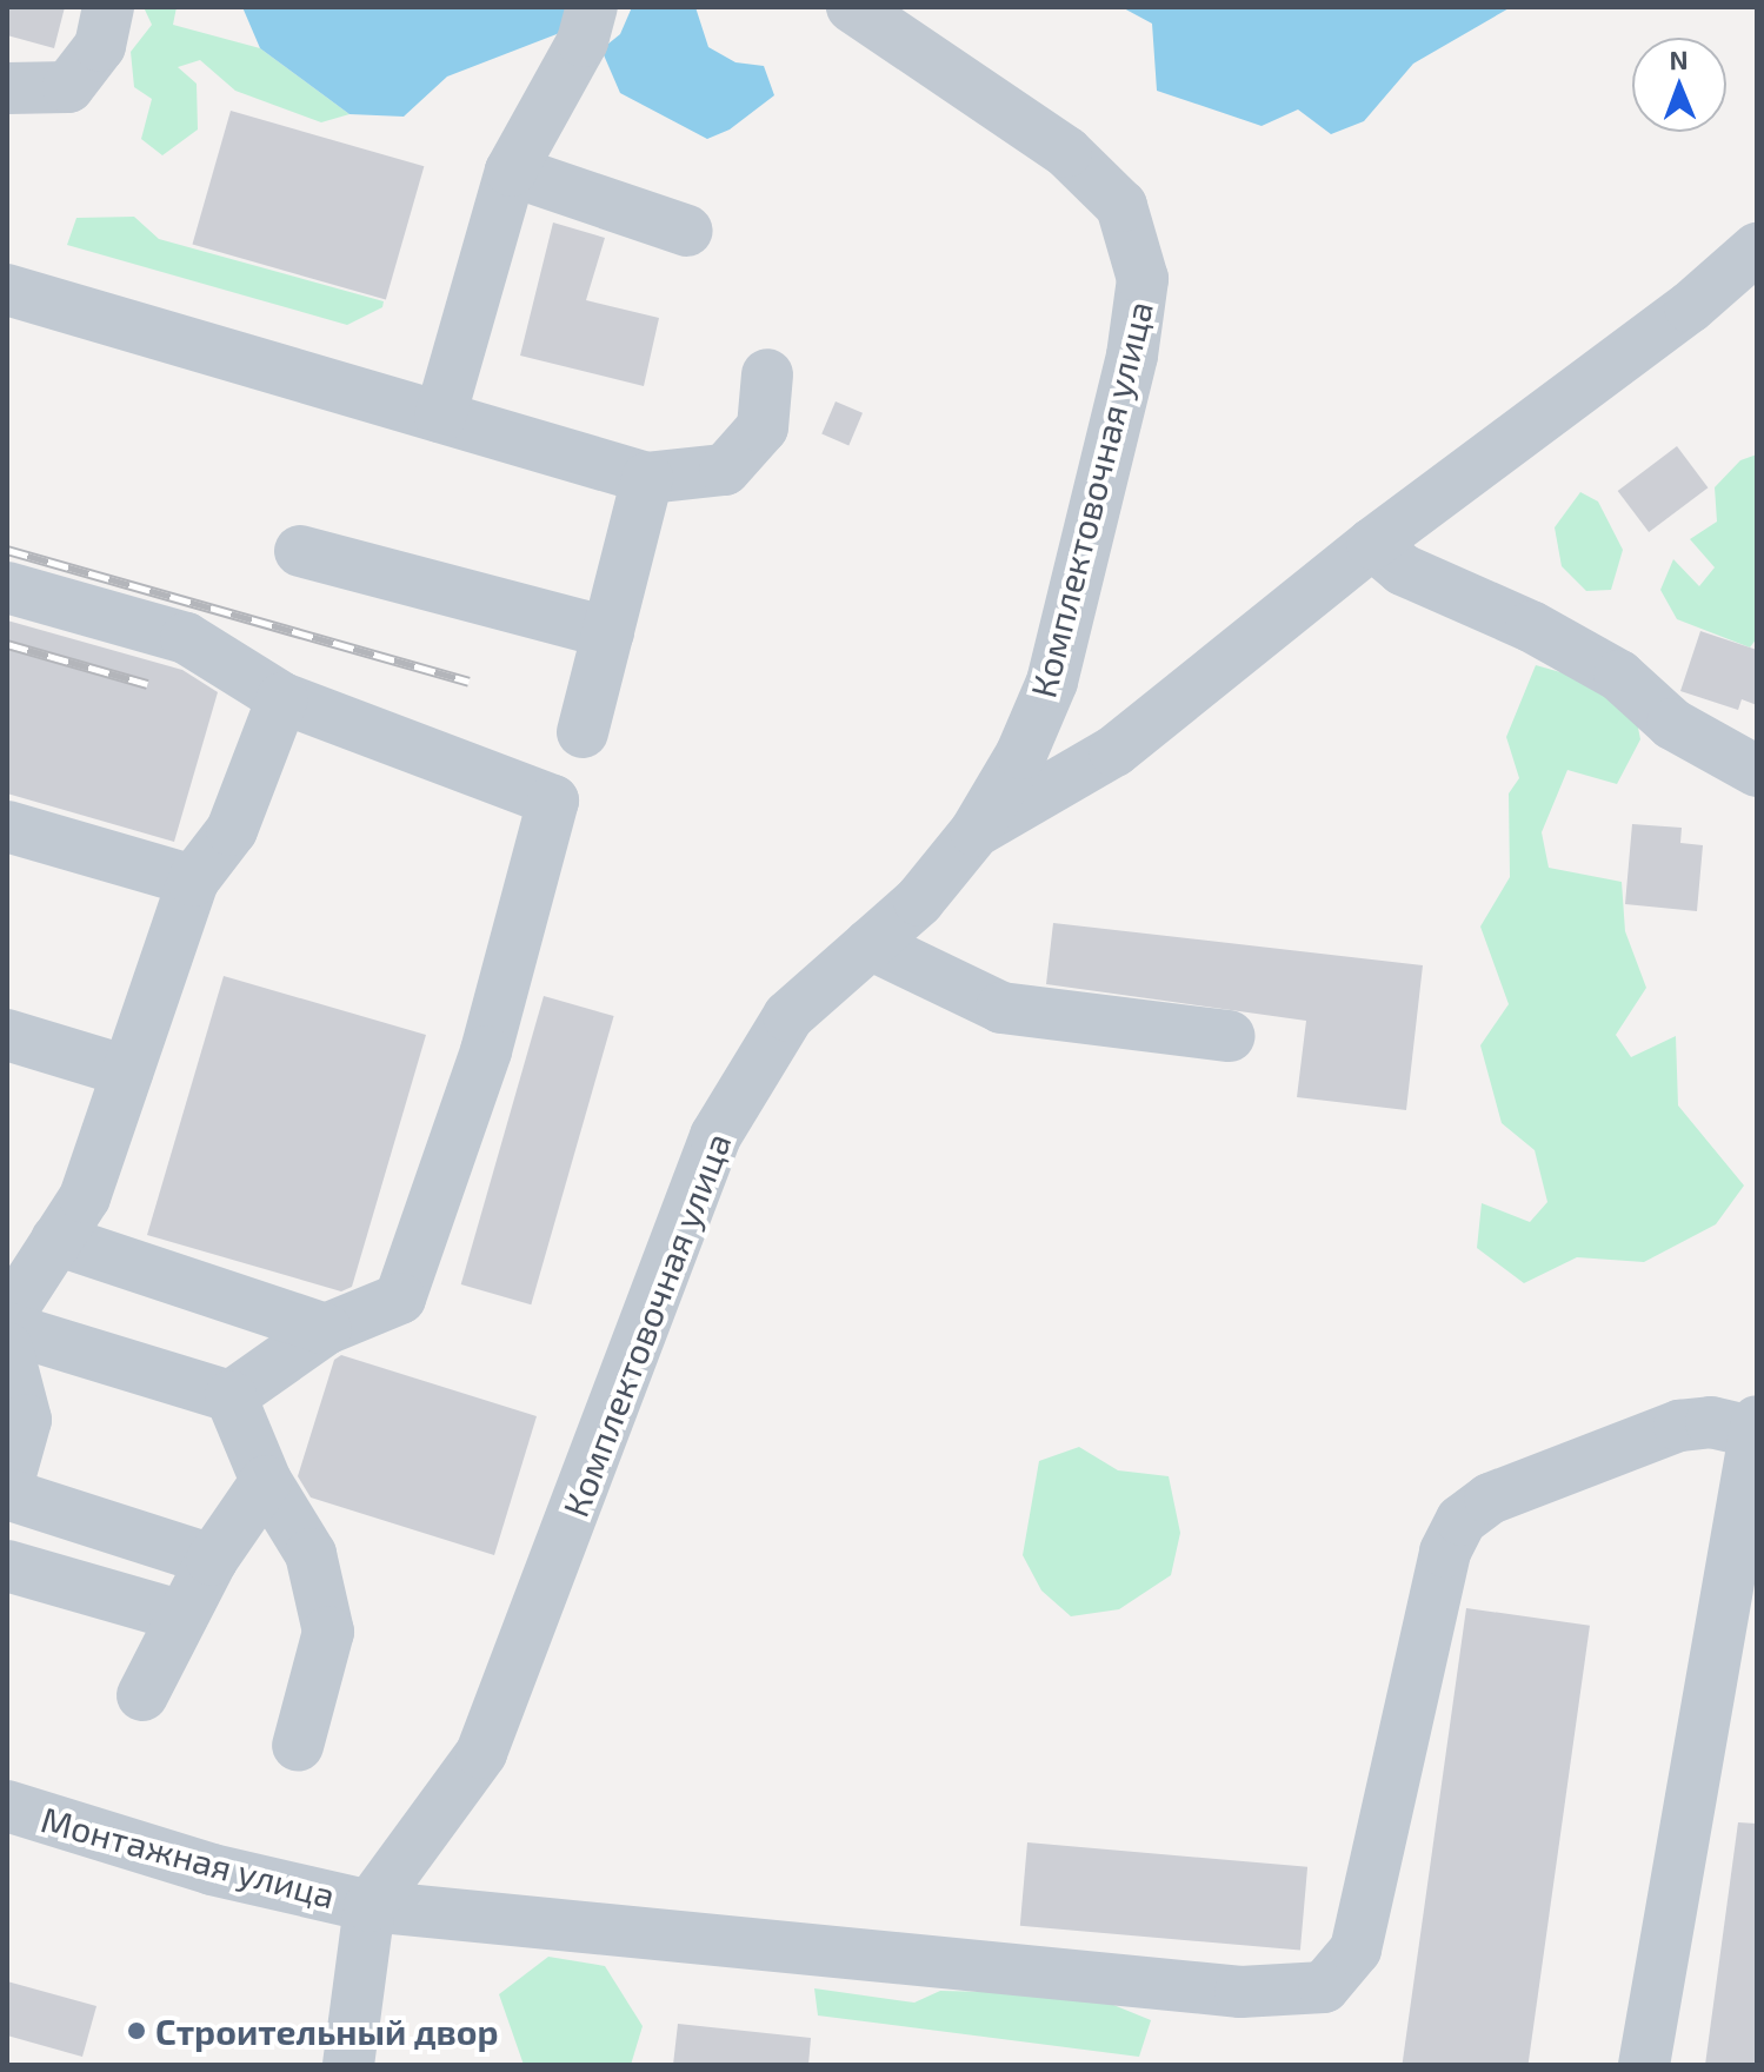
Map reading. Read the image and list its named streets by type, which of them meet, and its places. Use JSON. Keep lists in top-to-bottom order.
{
  "streets": {
    "street": ["Комплектовочная улица", "Монтажная улица"]
  },
  "crossings": [
    ["Комплектовочная улица", "Монтажная улица"]
  ],
  "places": ["Строительный двор"],
  "north": "top"
}
